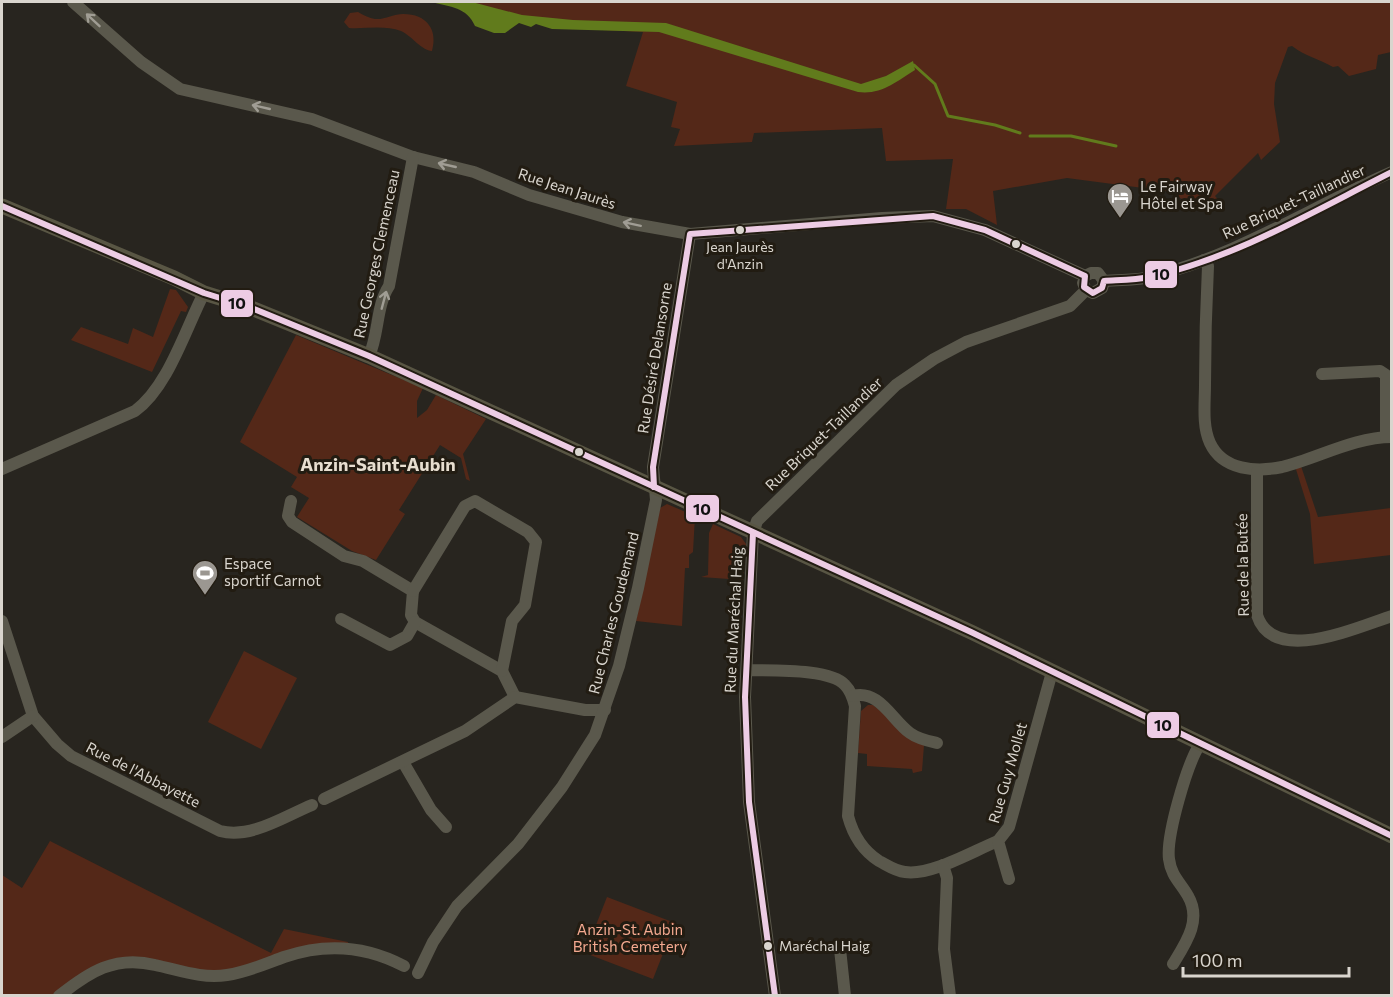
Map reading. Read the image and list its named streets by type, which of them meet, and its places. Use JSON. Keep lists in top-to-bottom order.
{
  "streets": {
    "street": [
      "Rue Jean Jaurès",
      "Rue Briquet-Taillandier",
      "Rue Georges Clemenceau",
      "Rue Désiré Delansorne",
      "Rue de la Butée",
      "Rue Charles Goudemand",
      "Rue du Maréchal Haig",
      "Rue Guy Mollet",
      "Rue de l'Abbayette"
    ]
  },
  "crossings": [
    ["Rue Jean Jaurès", "Rue Briquet-Taillandier"],
    ["Rue Jean Jaurès", "Rue Georges Clemenceau"],
    ["Rue Jean Jaurès", "Rue Désiré Delansorne"],
    ["Rue Briquet-Taillandier", "Rue du Maréchal Haig"],
    ["Rue Désiré Delansorne", "Rue Charles Goudemand"]
  ],
  "one_way": ["Rue Jean Jaurès", "Rue Georges Clemenceau"],
  "districts": ["Anzin-Saint-Aubin"],
  "parks": ["Anzin-St. Aubin British Cemetery"],
  "places": {
    "hotel": ["Le Fairway Hôtel et Spa"],
    "other": ["Jean Jaurès d'Anzin", "Maréchal Haig"],
    "sports": ["Espace sportif Carnot"]
  },
  "lines": ["transit line 10"],
  "scale_bar": "100 m"
}
